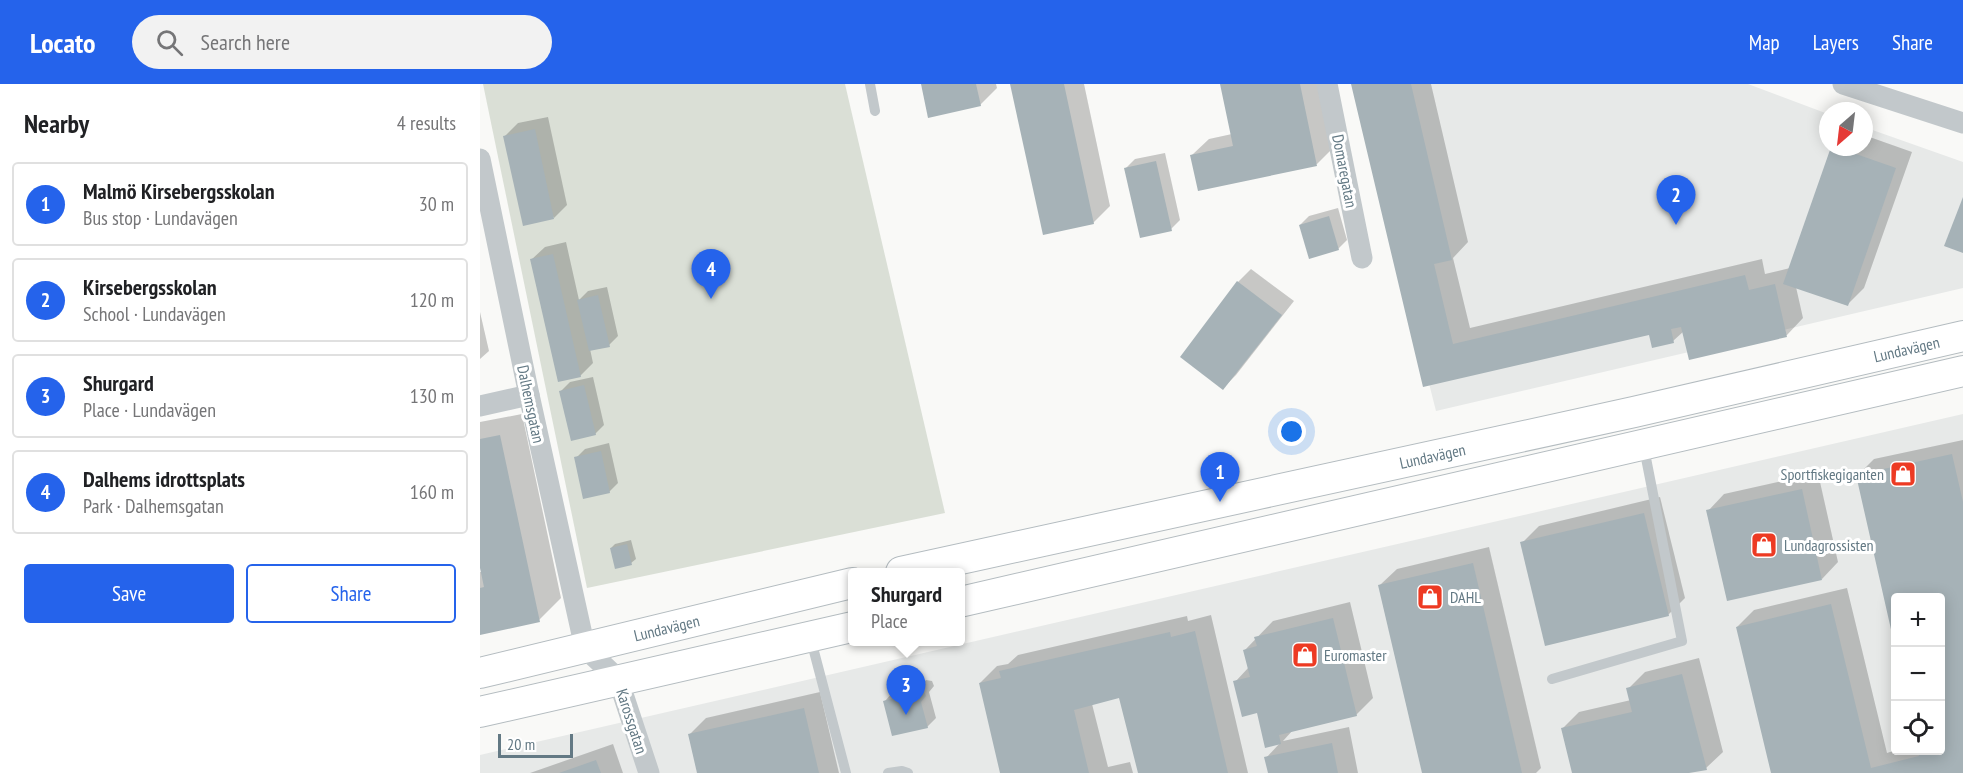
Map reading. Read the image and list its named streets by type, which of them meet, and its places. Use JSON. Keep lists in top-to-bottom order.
{
  "streets": {
    "main road": ["Lundavägen"],
    "street": ["Domaregatan", "Dalhemsgatan", "Karossgatan"]
  },
  "crossings": [
    ["Lundavägen", "Dalhemsgatan"],
    ["Lundavägen", "Karossgatan"],
    ["Dalhemsgatan", "Karossgatan"]
  ],
  "places": {
    "shop": [
      "Sportfiskegiganten",
      "Lundagrossisten",
      "DAHL",
      "Euromaster"
    ]
  },
  "scale_bar": "20 m",
  "north": "bottom left",
  "page": {
    "header": "Locato",
    "search": "Search here",
    "nav": ["Map", "Layers", "Share"],
    "heading": ["Nearby", "4 results"],
    "list": [
      {
        "mark": "1",
        "name": "Malmö Kirsebergsskolan",
        "note": "Bus stop · Lundavägen",
        "value": "30 m"
      },
      {
        "mark": "2",
        "name": "Kirsebergsskolan",
        "note": "School · Lundavägen",
        "value": "120 m"
      },
      {
        "mark": "3",
        "name": "Shurgard",
        "note": "Place · Lundavägen",
        "value": "130 m"
      },
      {
        "mark": "4",
        "name": "Dalhems idrottsplats",
        "note": "Park · Dalhemsgatan",
        "value": "160 m"
      }
    ],
    "pins": [
      "2",
      "4",
      "1",
      "3"
    ],
    "buttons": ["Save", "Share"],
    "popup": ["Shurgard", "Place"],
    "map_buttons": ["+", "−"],
    "scale": "20 m"
  }
}
